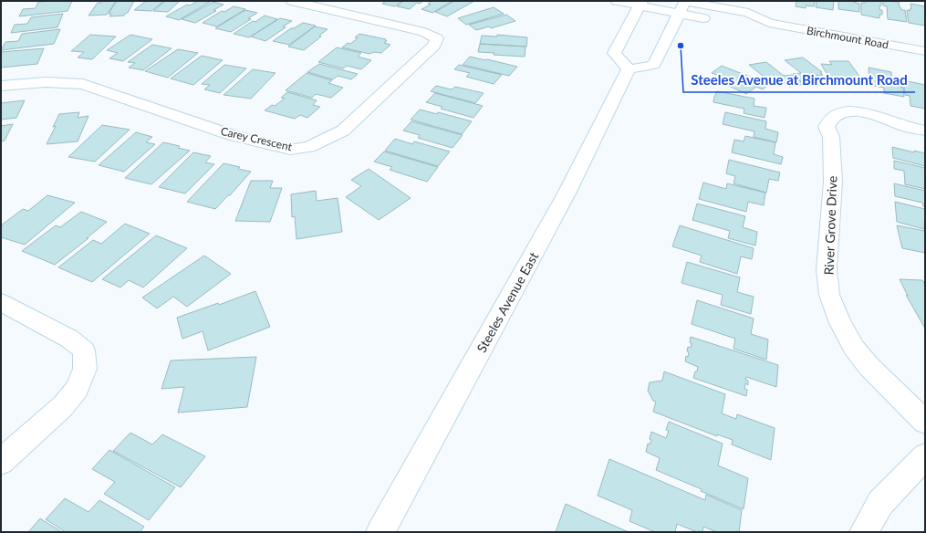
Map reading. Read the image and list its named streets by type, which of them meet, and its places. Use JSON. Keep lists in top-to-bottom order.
{
  "streets": {
    "street": [
      "Birchmount Road",
      "Carey Crescent",
      "River Grove Drive",
      "Steeles Avenue East"
    ]
  },
  "places": ["Steeles Avenue at Birchmount Road"]
}
